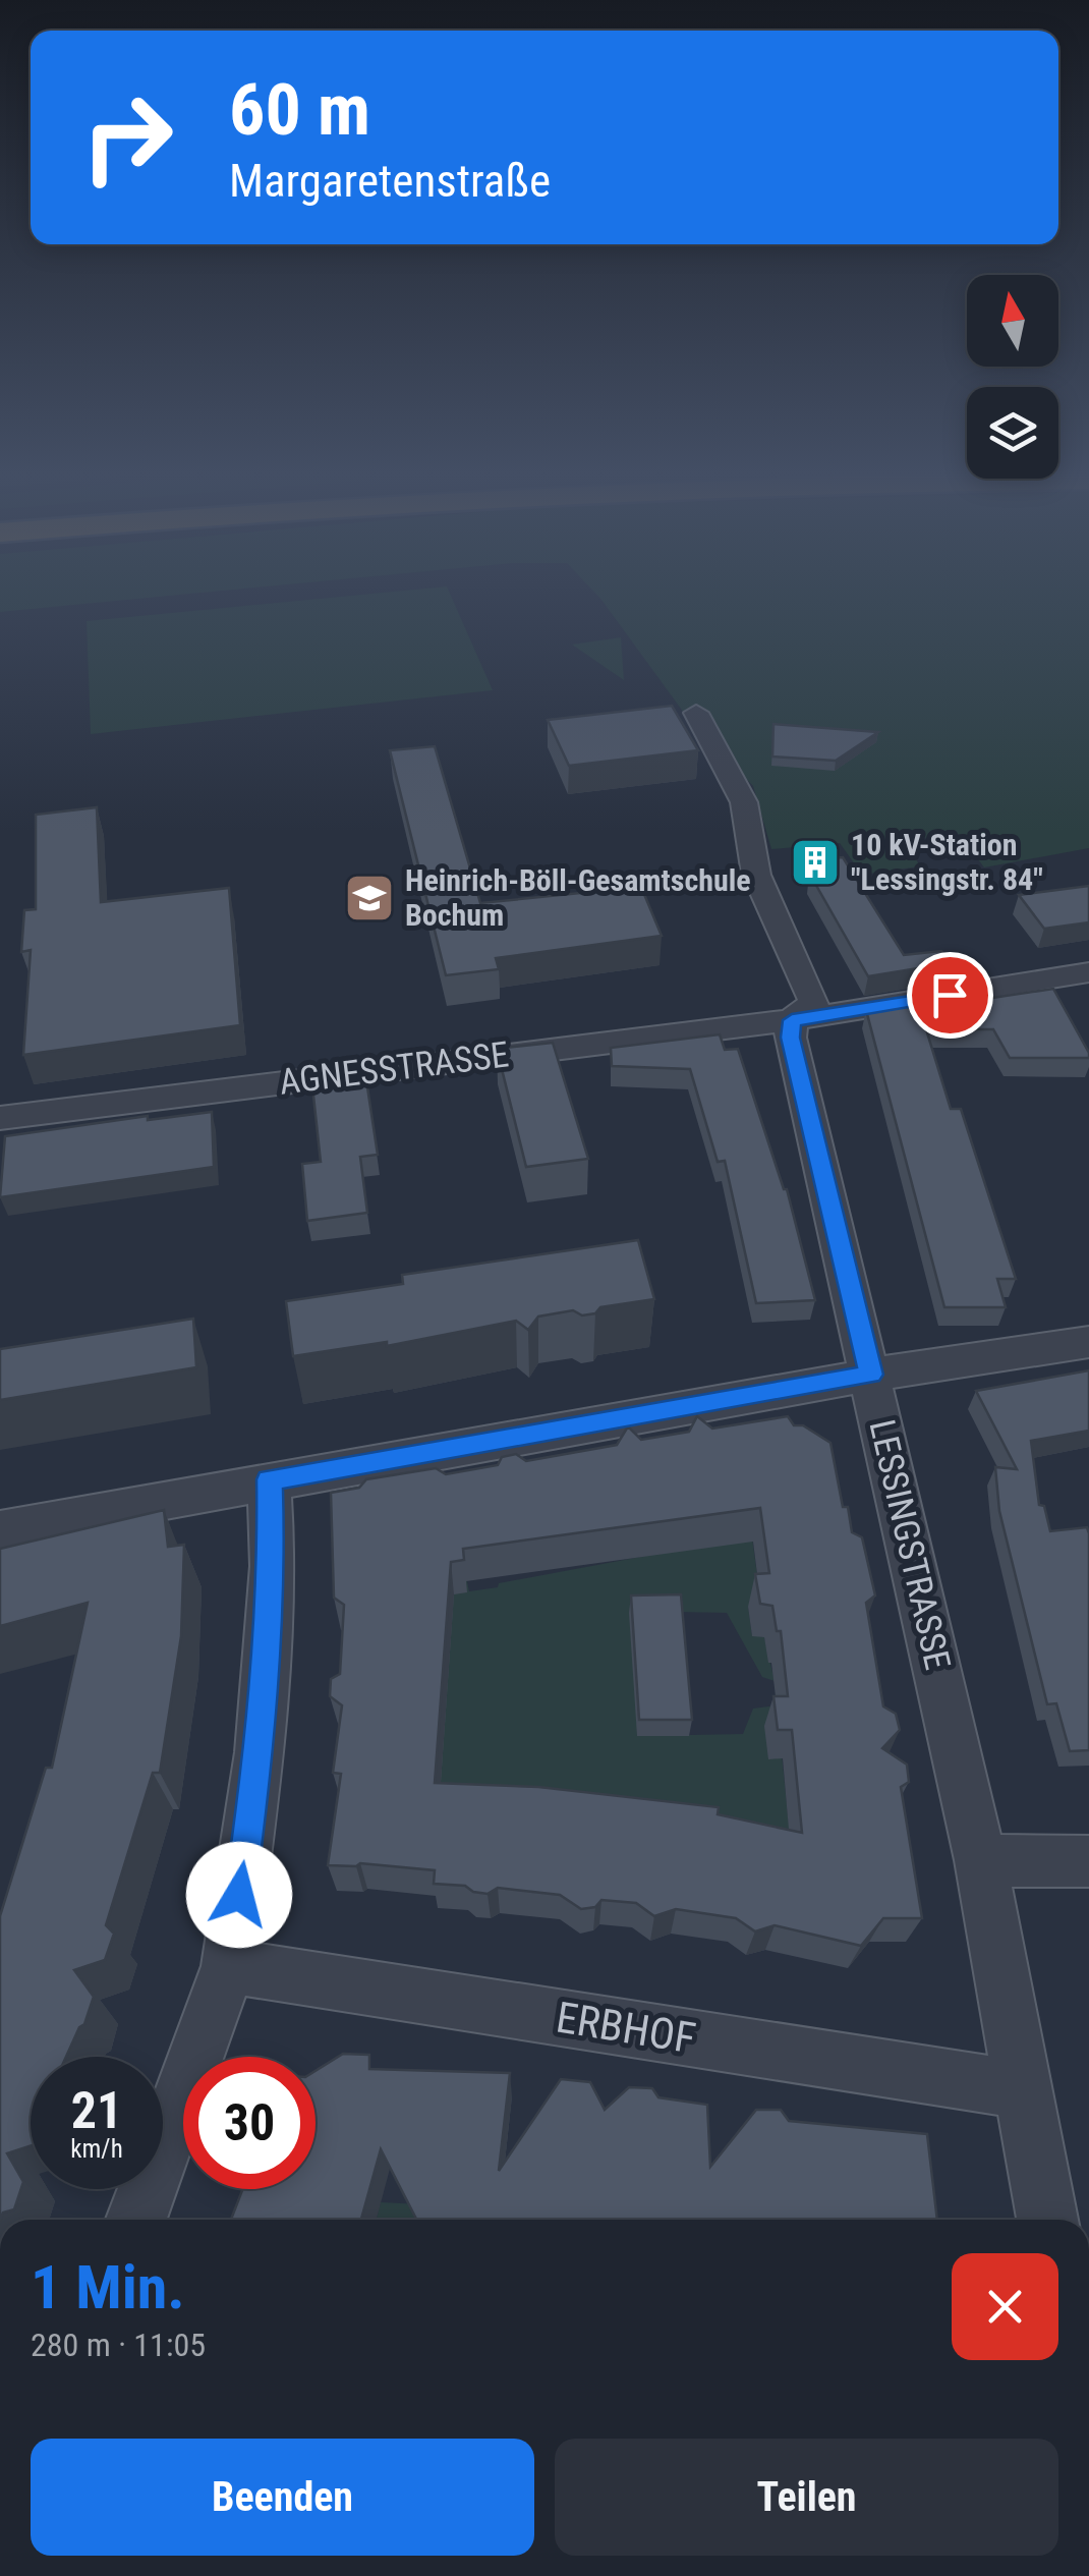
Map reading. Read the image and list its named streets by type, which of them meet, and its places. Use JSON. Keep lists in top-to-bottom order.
{
  "streets": {
    "street": ["AGNESSTRASSE", "LESSINGSTRASSE", "ERBHOF"]
  },
  "crossings": [
    ["AGNESSTRASSE", "LESSINGSTRASSE"],
    ["LESSINGSTRASSE", "ERBHOF"]
  ],
  "places": {
    "building": ["10 kV-Station \"Lessingstr. 84\""],
    "school or university": ["Heinrich-Böll-Gesamtschule Bochum"]
  },
  "north": "top",
  "page": {
    "turn": ["60 m", "Margaretenstraße"],
    "speed": "21 km/h",
    "limit": "30",
    "heading": ["1 Min.", "280 m · 11:05"],
    "buttons": ["Beenden", "Teilen"]
  }
}
